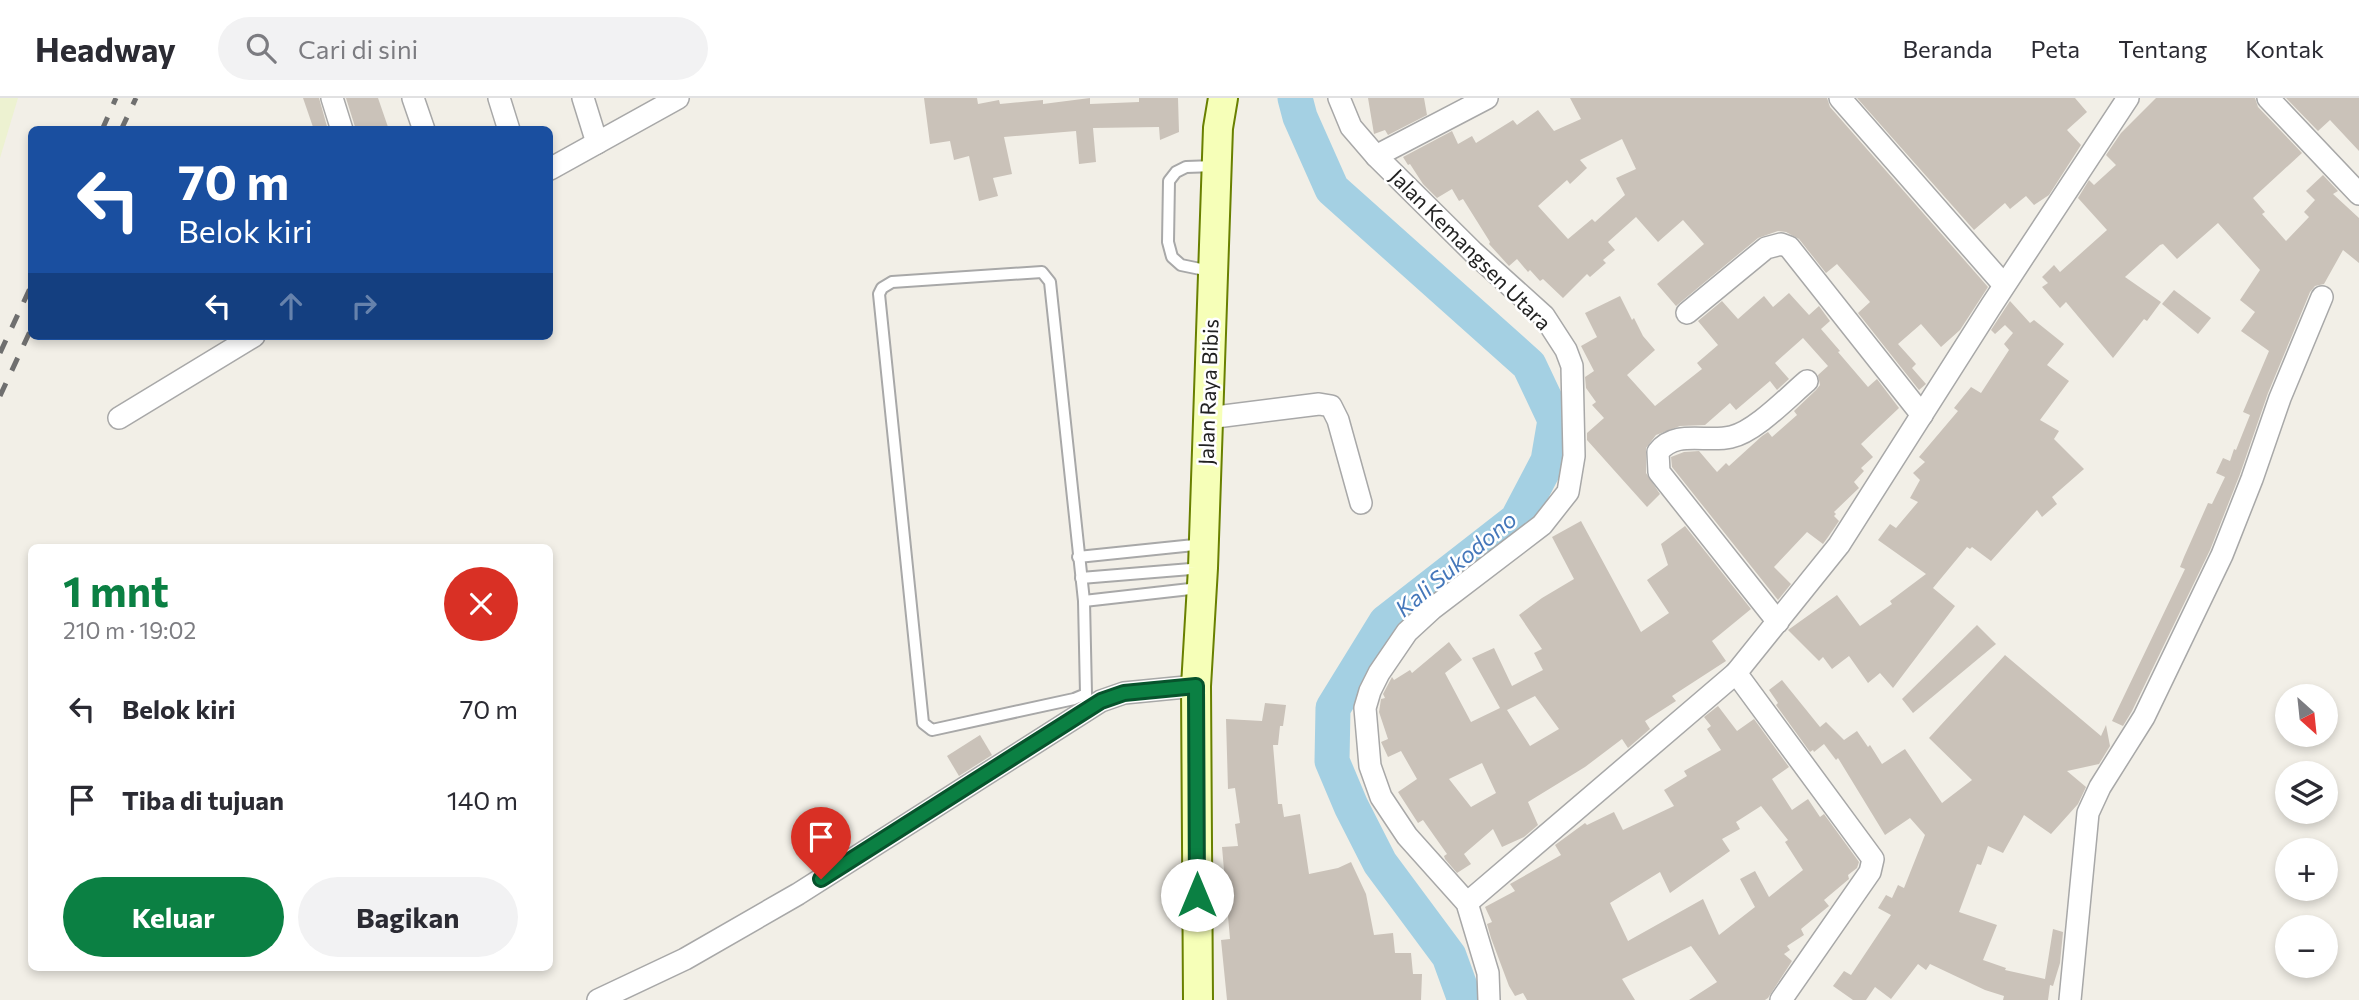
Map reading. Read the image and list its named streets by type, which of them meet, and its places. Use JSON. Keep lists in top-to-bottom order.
{
  "streets": {
    "main road": ["Jalan Raya Bibis"],
    "street": ["Jalan Kemangsen Utara"]
  },
  "water": ["Kali Sukodono"],
  "north": "bottom right",
  "page": {
    "header": "Headway",
    "search": "Cari di sini",
    "nav": [
      "Beranda",
      "Peta",
      "Tentang",
      "Kontak"
    ],
    "turn": ["70 m", "Belok kiri"],
    "heading": ["1 mnt", "210 m · 19:02"],
    "list": [
      {
        "name": "Belok kiri",
        "value": "70 m"
      },
      {
        "name": "Tiba di tujuan",
        "value": "140 m"
      }
    ],
    "map_buttons": ["+", "−"],
    "buttons": ["Keluar", "Bagikan"]
  }
}
